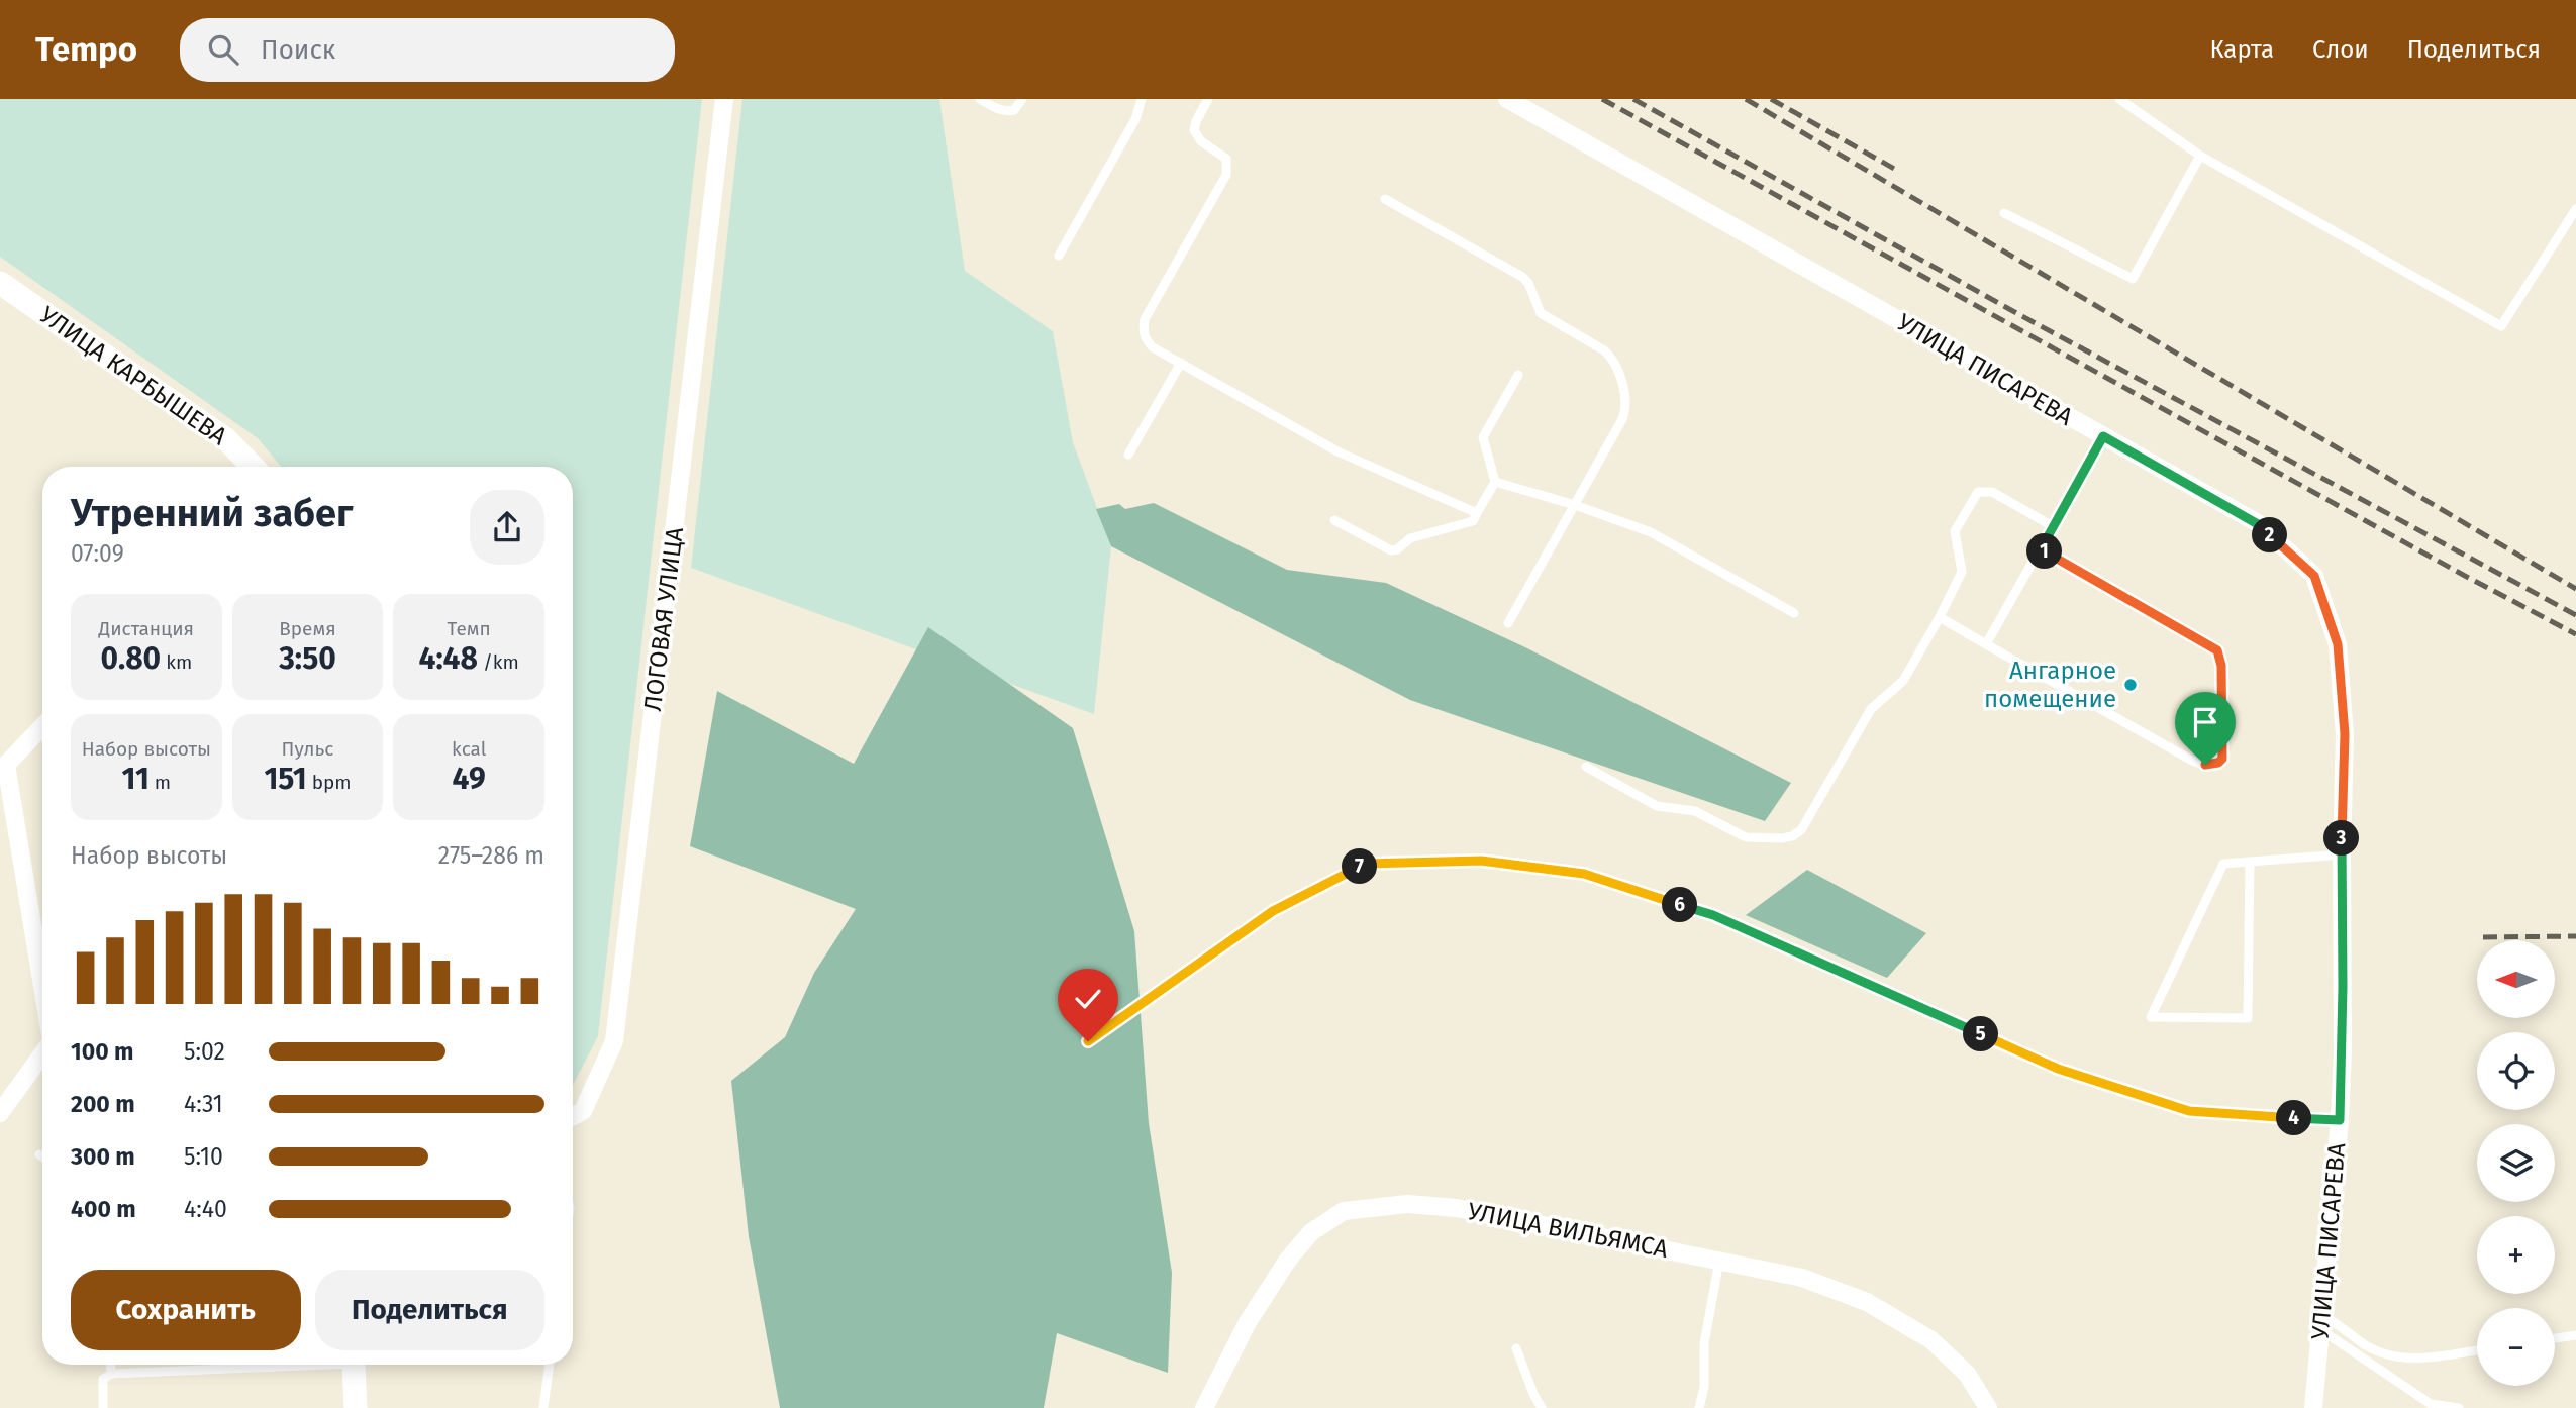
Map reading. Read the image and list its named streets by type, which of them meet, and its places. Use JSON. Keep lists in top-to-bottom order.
{
  "streets": {
    "street": [
      "УЛИЦА ПИСАРЕВА",
      "УЛИЦА КАРБЫШЕВА",
      "ЛОГОВАЯ УЛИЦА",
      "УЛИЦА ВИЛЬЯМСА"
    ]
  },
  "places": ["Ангарное помещение"],
  "north": "left",
  "page": {
    "header": "Tempo",
    "search": "Поиск",
    "nav": ["Карта", "Слои", "Поделиться"],
    "heading": ["Утренний забег", "07:09"],
    "pins": [
      "2",
      "1",
      "3",
      "7",
      "6",
      "5",
      "4"
    ],
    "stats": [
      ["Дистанция", "0.80 km"],
      ["Время", "3:50"],
      ["Темп", "4:48 /km"],
      ["Набор высоты", "11 m"],
      ["Пульс", "151 bpm"],
      ["kcal", "49"]
    ],
    "chart": ["Набор высоты", "275–286 m"],
    "map_buttons": ["+", "−"],
    "list": [
      {
        "name": "100 m",
        "note": "5:02"
      },
      {
        "name": "200 m",
        "note": "4:31"
      },
      {
        "name": "300 m",
        "note": "5:10"
      },
      {
        "name": "400 m",
        "note": "4:40"
      }
    ],
    "buttons": ["Сохранить", "Поделиться"]
  }
}
